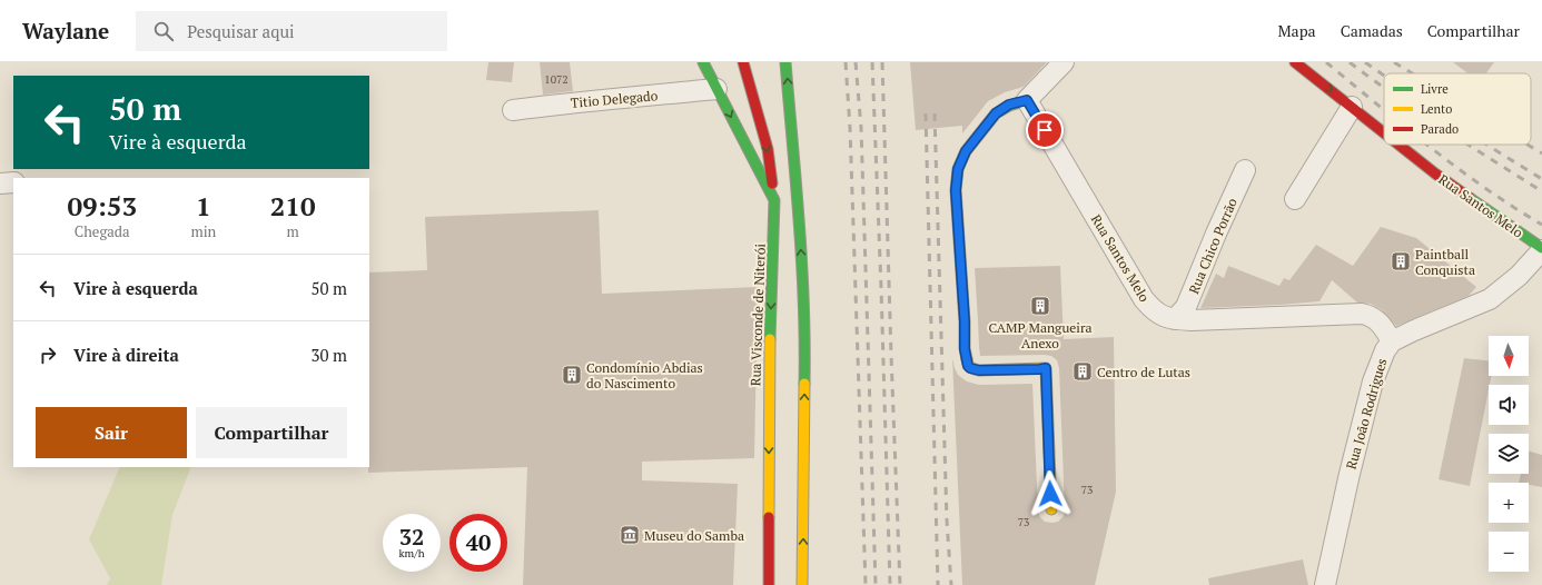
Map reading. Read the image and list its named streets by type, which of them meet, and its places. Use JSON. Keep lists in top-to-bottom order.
{
  "streets": {
    "main road": ["Rua Santos Melo", "Rua Visconde de Niterói"],
    "street": ["Titio Delegado", "Rua Chico Porrão", "Rua João Rodrigues"]
  },
  "crossings": [
    ["Titio Delegado", "Rua Visconde de Niterói"],
    ["Rua Santos Melo", "Rua Chico Porrão"],
    ["Rua Santos Melo", "Rua João Rodrigues"]
  ],
  "places": {
    "building": [
      "Paintball Conquista",
      "CAMP Mangueira Anexo",
      "Centro de Lutas",
      "Condomínio Abdias do Nascimento"
    ],
    "museum": ["Museu do Samba"]
  },
  "house_numbers": ["1072", "73", "73"],
  "legend": ["Livre", "Lento", "Parado"],
  "north": "bottom",
  "page": {
    "header": "Waylane",
    "search": "Pesquisar aqui",
    "nav": ["Mapa", "Camadas", "Compartilhar"],
    "turn": ["50 m", "Vire à esquerda"],
    "eta": [
      "09:53",
      "Chegada",
      "1",
      "min",
      "210",
      "m"
    ],
    "list": [
      {
        "name": "Vire à esquerda",
        "value": "50 m"
      },
      {
        "name": "Vire à direita",
        "value": "30 m"
      }
    ],
    "map_buttons": ["+", "−"],
    "buttons": ["Sair", "Compartilhar"],
    "speed": "32 km/h",
    "limit": "40"
  }
}
